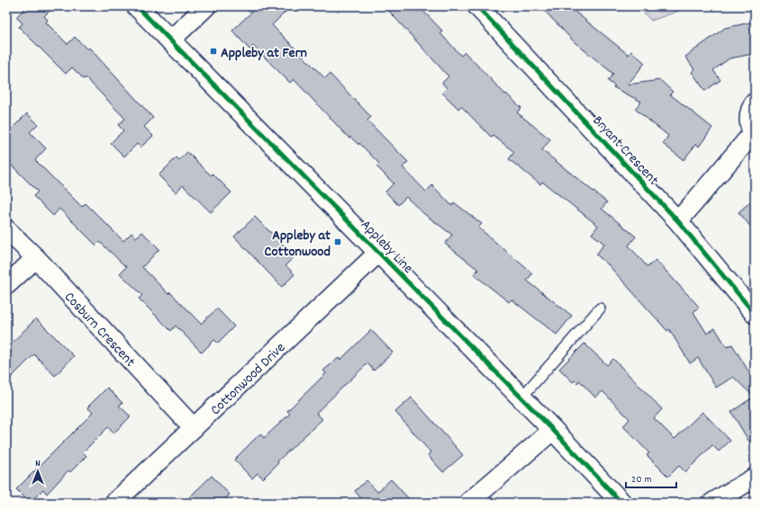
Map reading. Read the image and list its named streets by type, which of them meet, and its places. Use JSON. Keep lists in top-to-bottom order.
{
  "streets": {
    "main road": ["Appleby Line"],
    "street": ["Bryant Crescent", "Cosburn Crescent", "Cottonwood Drive"]
  },
  "crossings": [
    ["Appleby Line", "Cottonwood Drive"],
    ["Cosburn Crescent", "Cottonwood Drive"]
  ],
  "places": {
    "transit": ["Appleby at Fern", "Appleby at Cottonwood"]
  },
  "scale_bar": "20 m",
  "north": "top"
}
